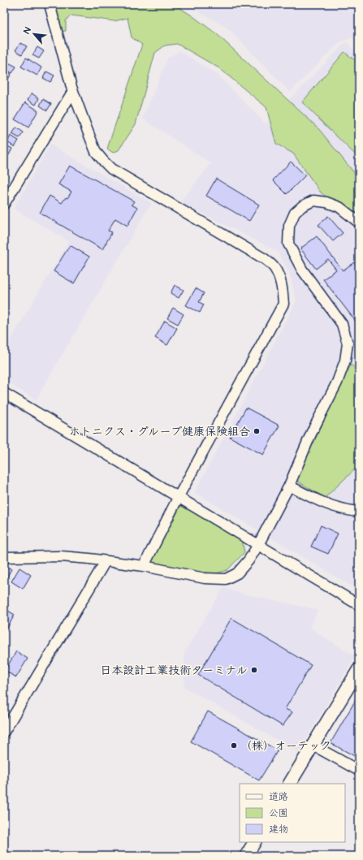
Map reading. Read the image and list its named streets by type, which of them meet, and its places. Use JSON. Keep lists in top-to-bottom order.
{
  "places": ["ホトニクス・グループ健康保険組合", "日本設計工業技術ターミナル", "（株）オーテック"],
  "legend": ["道路", "公園", "建物"],
  "north": "top left"
}
